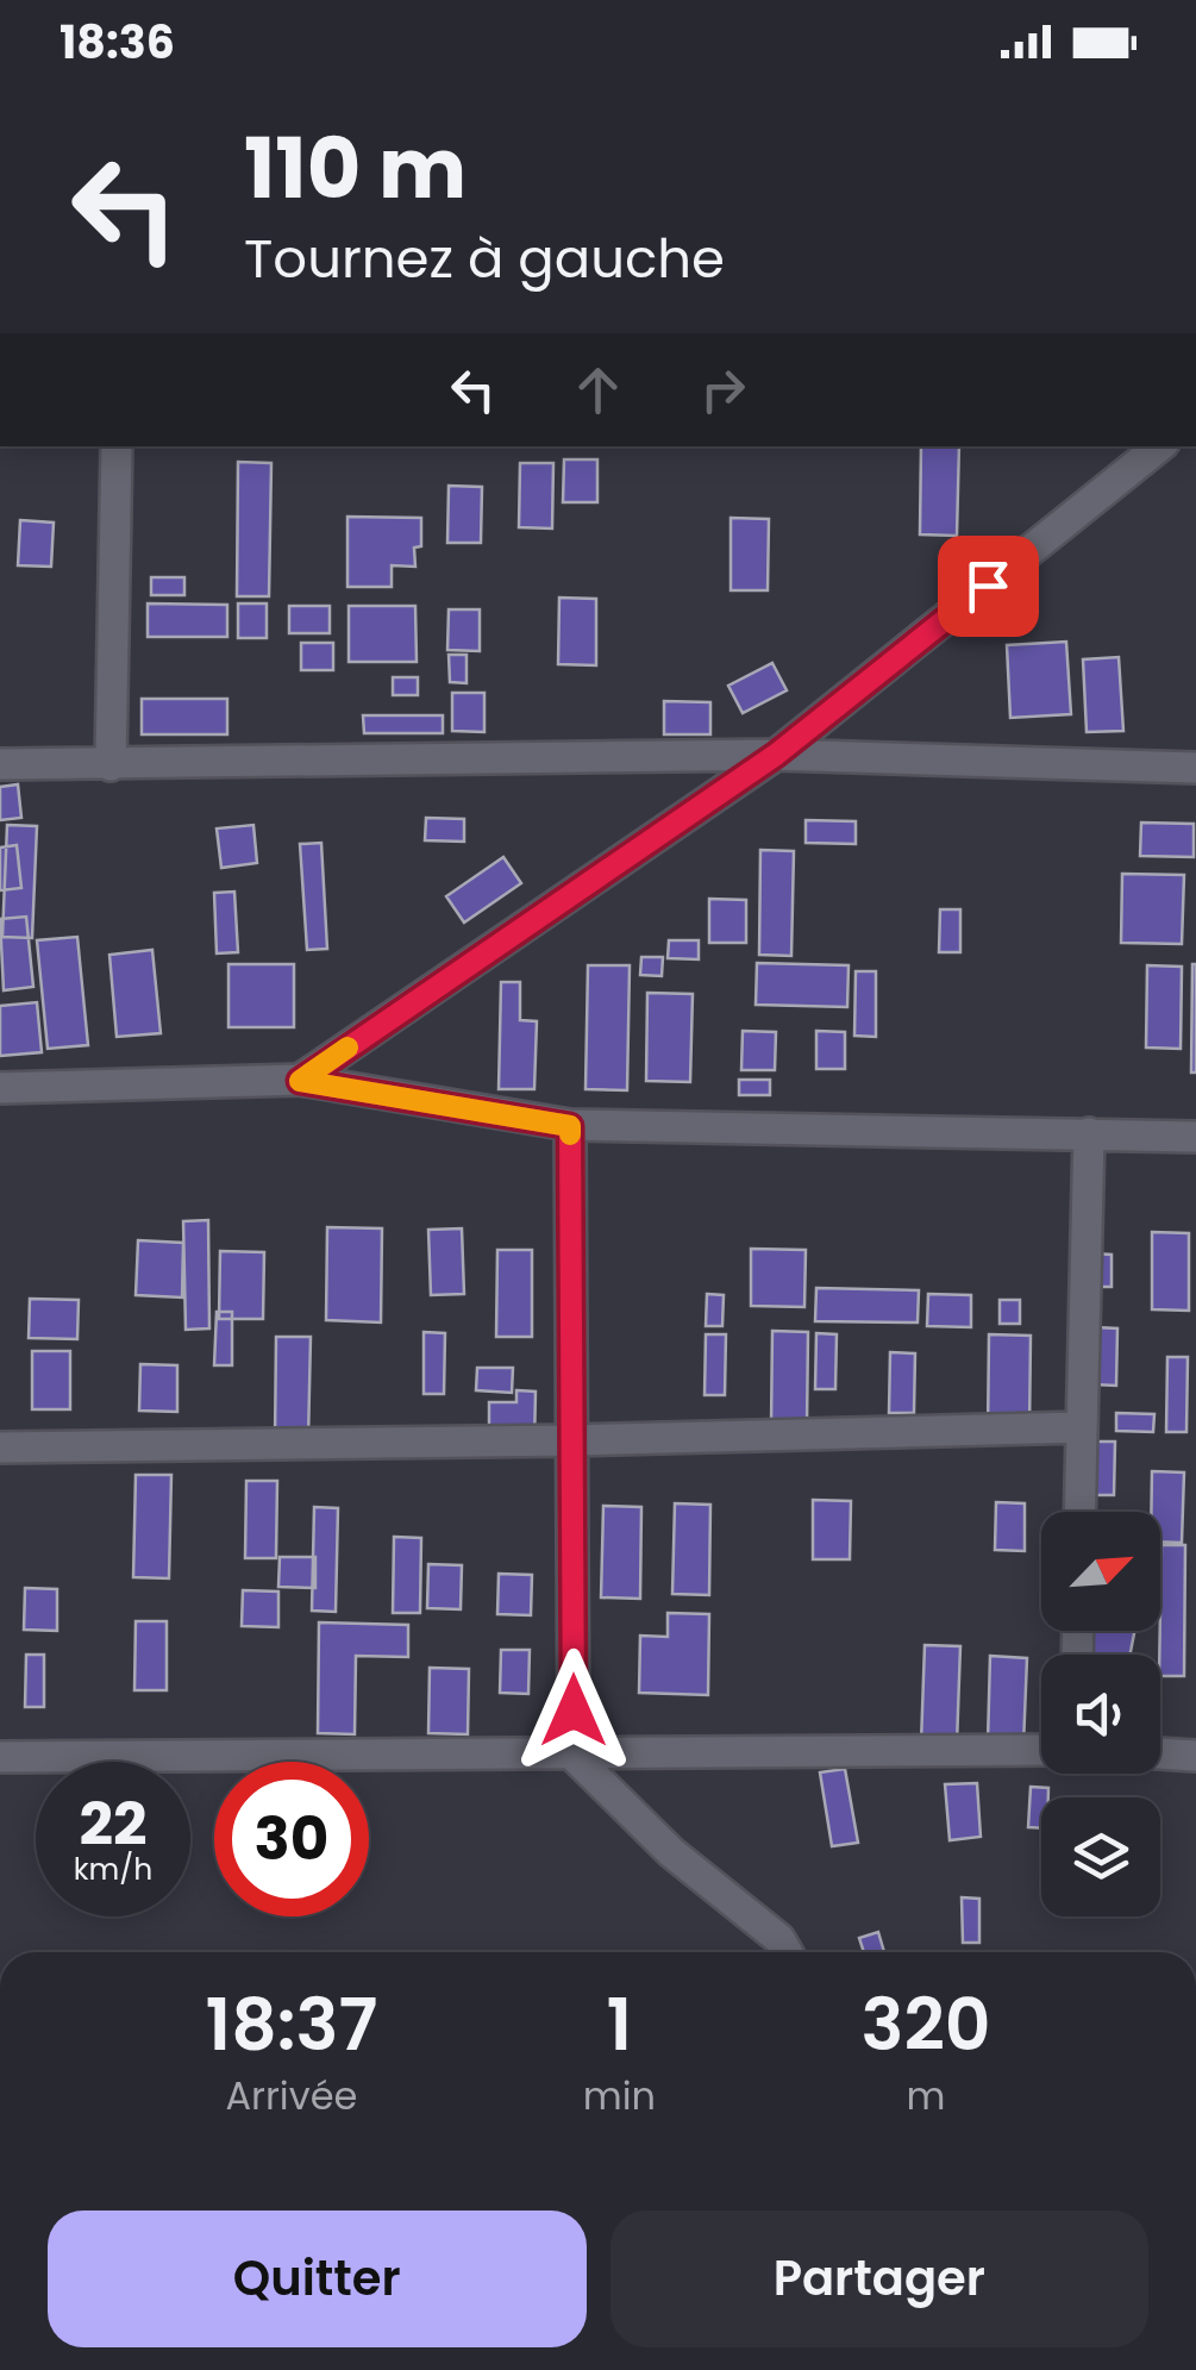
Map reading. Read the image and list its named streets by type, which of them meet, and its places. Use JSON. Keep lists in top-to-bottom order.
{
  "north": "top right",
  "page": {
    "status": "18:36",
    "turn": ["110 m", "Tournez à gauche"],
    "speed": "22 km/h",
    "limit": "30",
    "eta": [
      "18:37",
      "Arrivée",
      "1",
      "min",
      "320",
      "m"
    ],
    "buttons": ["Quitter", "Partager"]
  }
}
